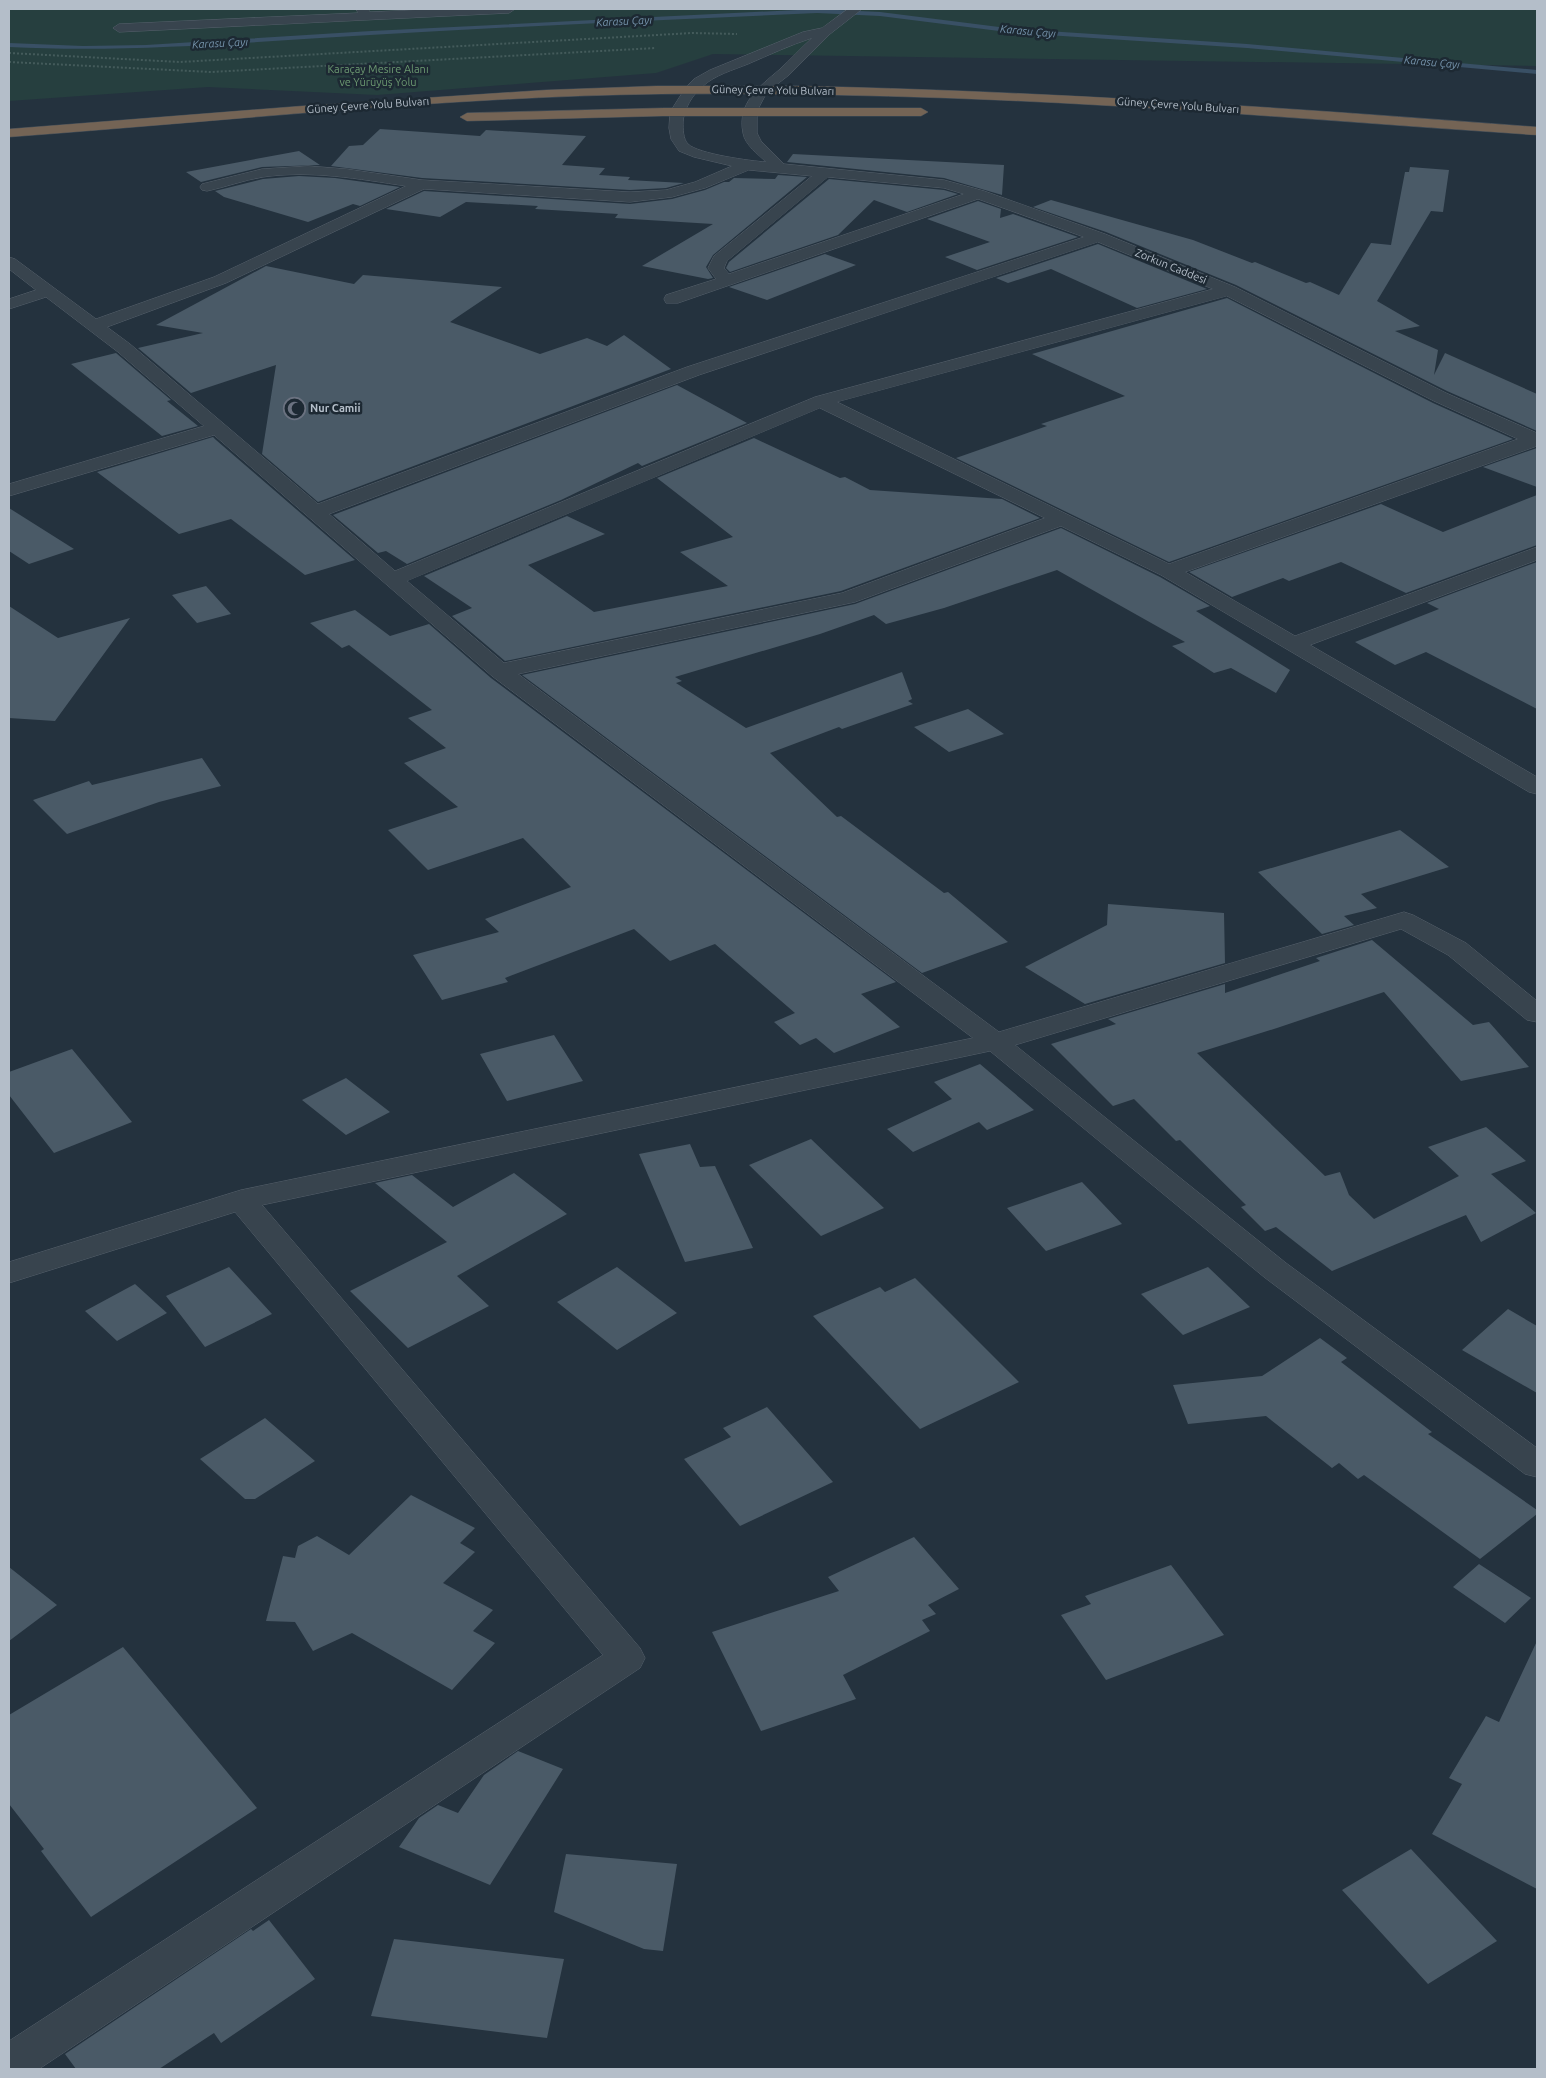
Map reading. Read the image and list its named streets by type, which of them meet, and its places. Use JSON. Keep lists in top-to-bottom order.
{
  "streets": {
    "highway": ["Güney Çevre Yolu Bulvarı"],
    "street": ["Zorkun Caddesi"]
  },
  "crossings": [
    ["Güney Çevre Yolu Bulvarı", "Zorkun Caddesi"]
  ],
  "water": ["Karasu Çayı"],
  "parks": ["Karaçay Mesire Alanı ve Yürüyüş Yolu"],
  "places": {
    "mosque": ["Nur Camii"]
  }
}
